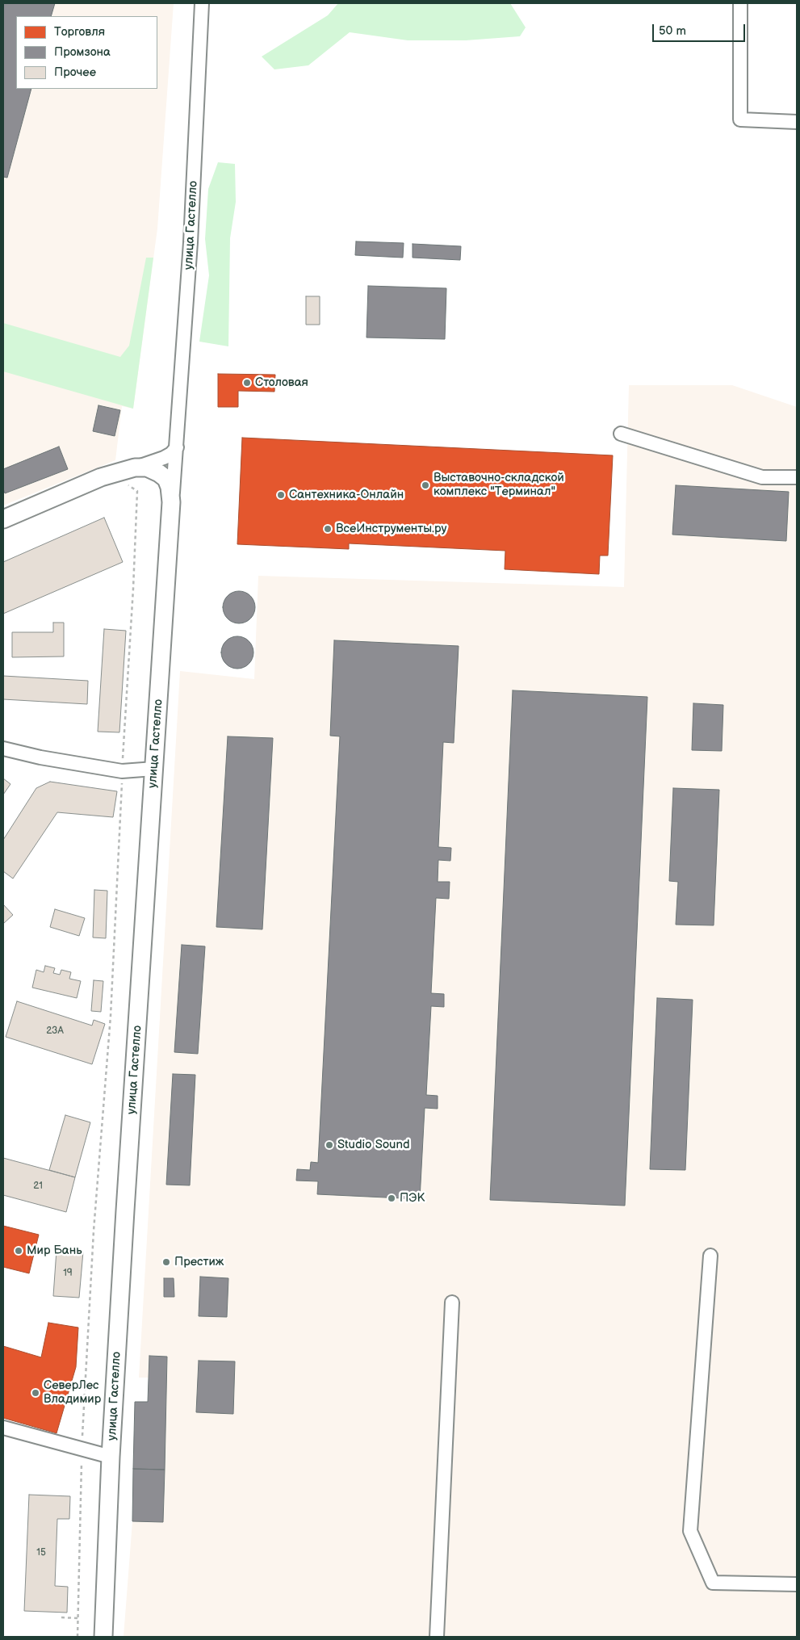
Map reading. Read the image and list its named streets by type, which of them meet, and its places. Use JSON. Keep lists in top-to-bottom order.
{
  "streets": {
    "main road": ["улица Гастелло"]
  },
  "places": [
    "Столовая",
    "Выставочно-складской комплекс \"Терминал\"",
    "Сантехника-Онлайн",
    "ВсеИнструменты.ру",
    "Studio Sound",
    "ПЭК",
    "Мир Бань",
    "Престиж",
    "СеверЛес Владимир"
  ],
  "house_numbers": [
    "23А",
    "21",
    "19",
    "15"
  ],
  "legend": ["Торговля", "Промзона", "Прочее"],
  "scale_bar": "50 m"
}
